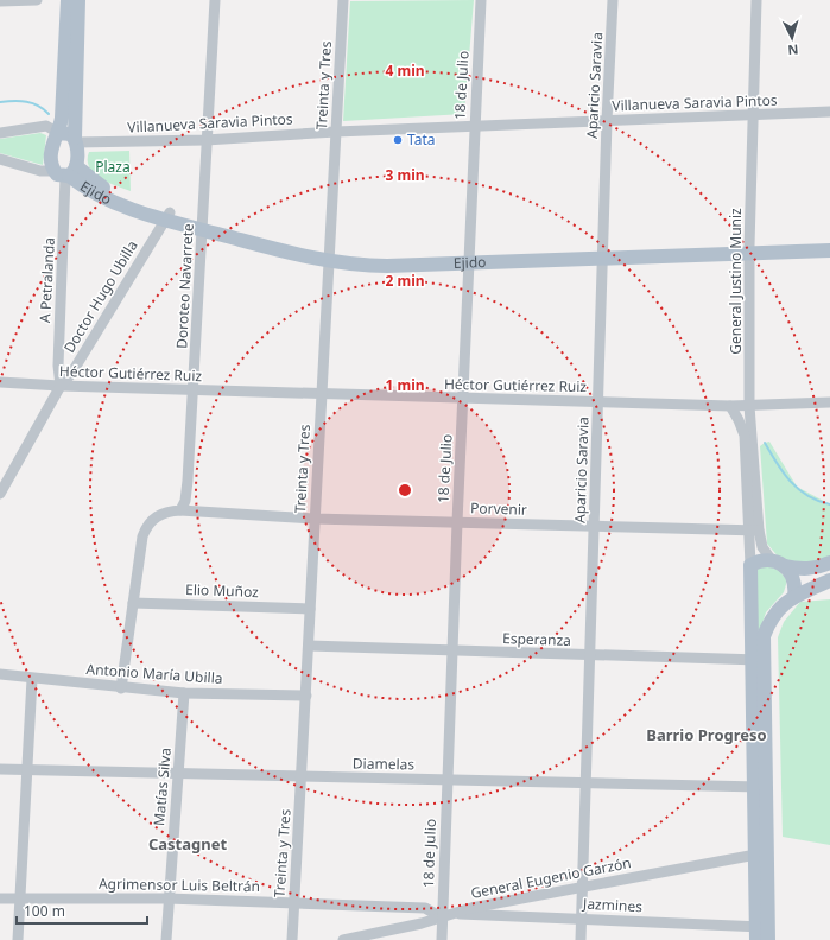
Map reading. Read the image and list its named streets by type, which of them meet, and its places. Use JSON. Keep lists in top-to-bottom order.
{
  "streets": {
    "main road": ["Ejido"],
    "street": [
      "Treinta y Tres",
      "18 de Julio",
      "Aparicio Saravia",
      "Villanueva Saravia Pintos",
      "A Petralanda",
      "General Justino Muniz",
      "Doroteo Navarrete",
      "Doctor Hugo Ubilla",
      "Héctor Gutiérrez Ruiz",
      "Porvenir",
      "Elio Muñoz",
      "Esperanza",
      "Antonio María Ubilla",
      "Diamelas",
      "Matías Silva",
      "General Eugenio Garzón",
      "Agrimensor Luis Beltrán",
      "Jazmines"
    ]
  },
  "crossings": [
    ["Treinta y Tres", "Villanueva Saravia Pintos"],
    ["Treinta y Tres", "Ejido"],
    ["Treinta y Tres", "Héctor Gutiérrez Ruiz"],
    ["Treinta y Tres", "Porvenir"],
    ["Treinta y Tres", "Elio Muñoz"],
    ["Treinta y Tres", "Esperanza"],
    ["Treinta y Tres", "Antonio María Ubilla"],
    ["Treinta y Tres", "Diamelas"],
    ["Treinta y Tres", "Agrimensor Luis Beltrán"],
    ["18 de Julio", "Villanueva Saravia Pintos"],
    ["18 de Julio", "Ejido"],
    ["18 de Julio", "Héctor Gutiérrez Ruiz"],
    ["18 de Julio", "Porvenir"],
    ["18 de Julio", "Esperanza"],
    ["18 de Julio", "Diamelas"],
    ["18 de Julio", "General Eugenio Garzón"],
    ["18 de Julio", "Agrimensor Luis Beltrán"],
    ["Aparicio Saravia", "Villanueva Saravia Pintos"],
    ["Aparicio Saravia", "Ejido"],
    ["Aparicio Saravia", "Héctor Gutiérrez Ruiz"],
    ["Aparicio Saravia", "Porvenir"],
    ["Aparicio Saravia", "Esperanza"],
    ["Aparicio Saravia", "Diamelas"],
    ["Aparicio Saravia", "General Eugenio Garzón"],
    ["Aparicio Saravia", "Jazmines"],
    ["Villanueva Saravia Pintos", "General Justino Muniz"],
    ["Villanueva Saravia Pintos", "Doroteo Navarrete"],
    ["Ejido", "A Petralanda"],
    ["Ejido", "General Justino Muniz"],
    ["Ejido", "Doroteo Navarrete"],
    ["Ejido", "Doctor Hugo Ubilla"],
    ["A Petralanda", "Doctor Hugo Ubilla"],
    ["A Petralanda", "Héctor Gutiérrez Ruiz"],
    ["General Justino Muniz", "Héctor Gutiérrez Ruiz"],
    ["General Justino Muniz", "Porvenir"],
    ["Doroteo Navarrete", "Héctor Gutiérrez Ruiz"],
    ["Doroteo Navarrete", "Porvenir"],
    ["Doctor Hugo Ubilla", "Héctor Gutiérrez Ruiz"],
    ["Antonio María Ubilla", "Matías Silva"],
    ["Diamelas", "Matías Silva"],
    ["Matías Silva", "Agrimensor Luis Beltrán"],
    ["General Eugenio Garzón", "Agrimensor Luis Beltrán"],
    ["General Eugenio Garzón", "Jazmines"]
  ],
  "districts": ["Barrio Progreso", "Castagnet"],
  "parks": ["Plaza"],
  "places": ["Tata"],
  "scale_bar": "100 m",
  "north": "bottom",
  "rings": [
    "4 min",
    "3 min",
    "2 min",
    "1 min"
  ]
}
